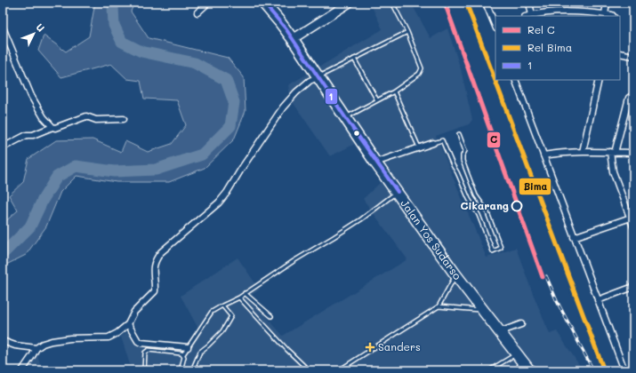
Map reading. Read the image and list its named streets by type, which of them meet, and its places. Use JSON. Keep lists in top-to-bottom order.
{
  "streets": {
    "highway": ["Jalan Yos Sudarso"]
  },
  "places": {
    "other": ["Cikarang"],
    "health": ["Sanders"]
  },
  "lines": ["rail line C", "rail line Bima", "transit line 1"],
  "legend": ["Rel C", "Rel Bima", "1"],
  "north": "top right"
}
